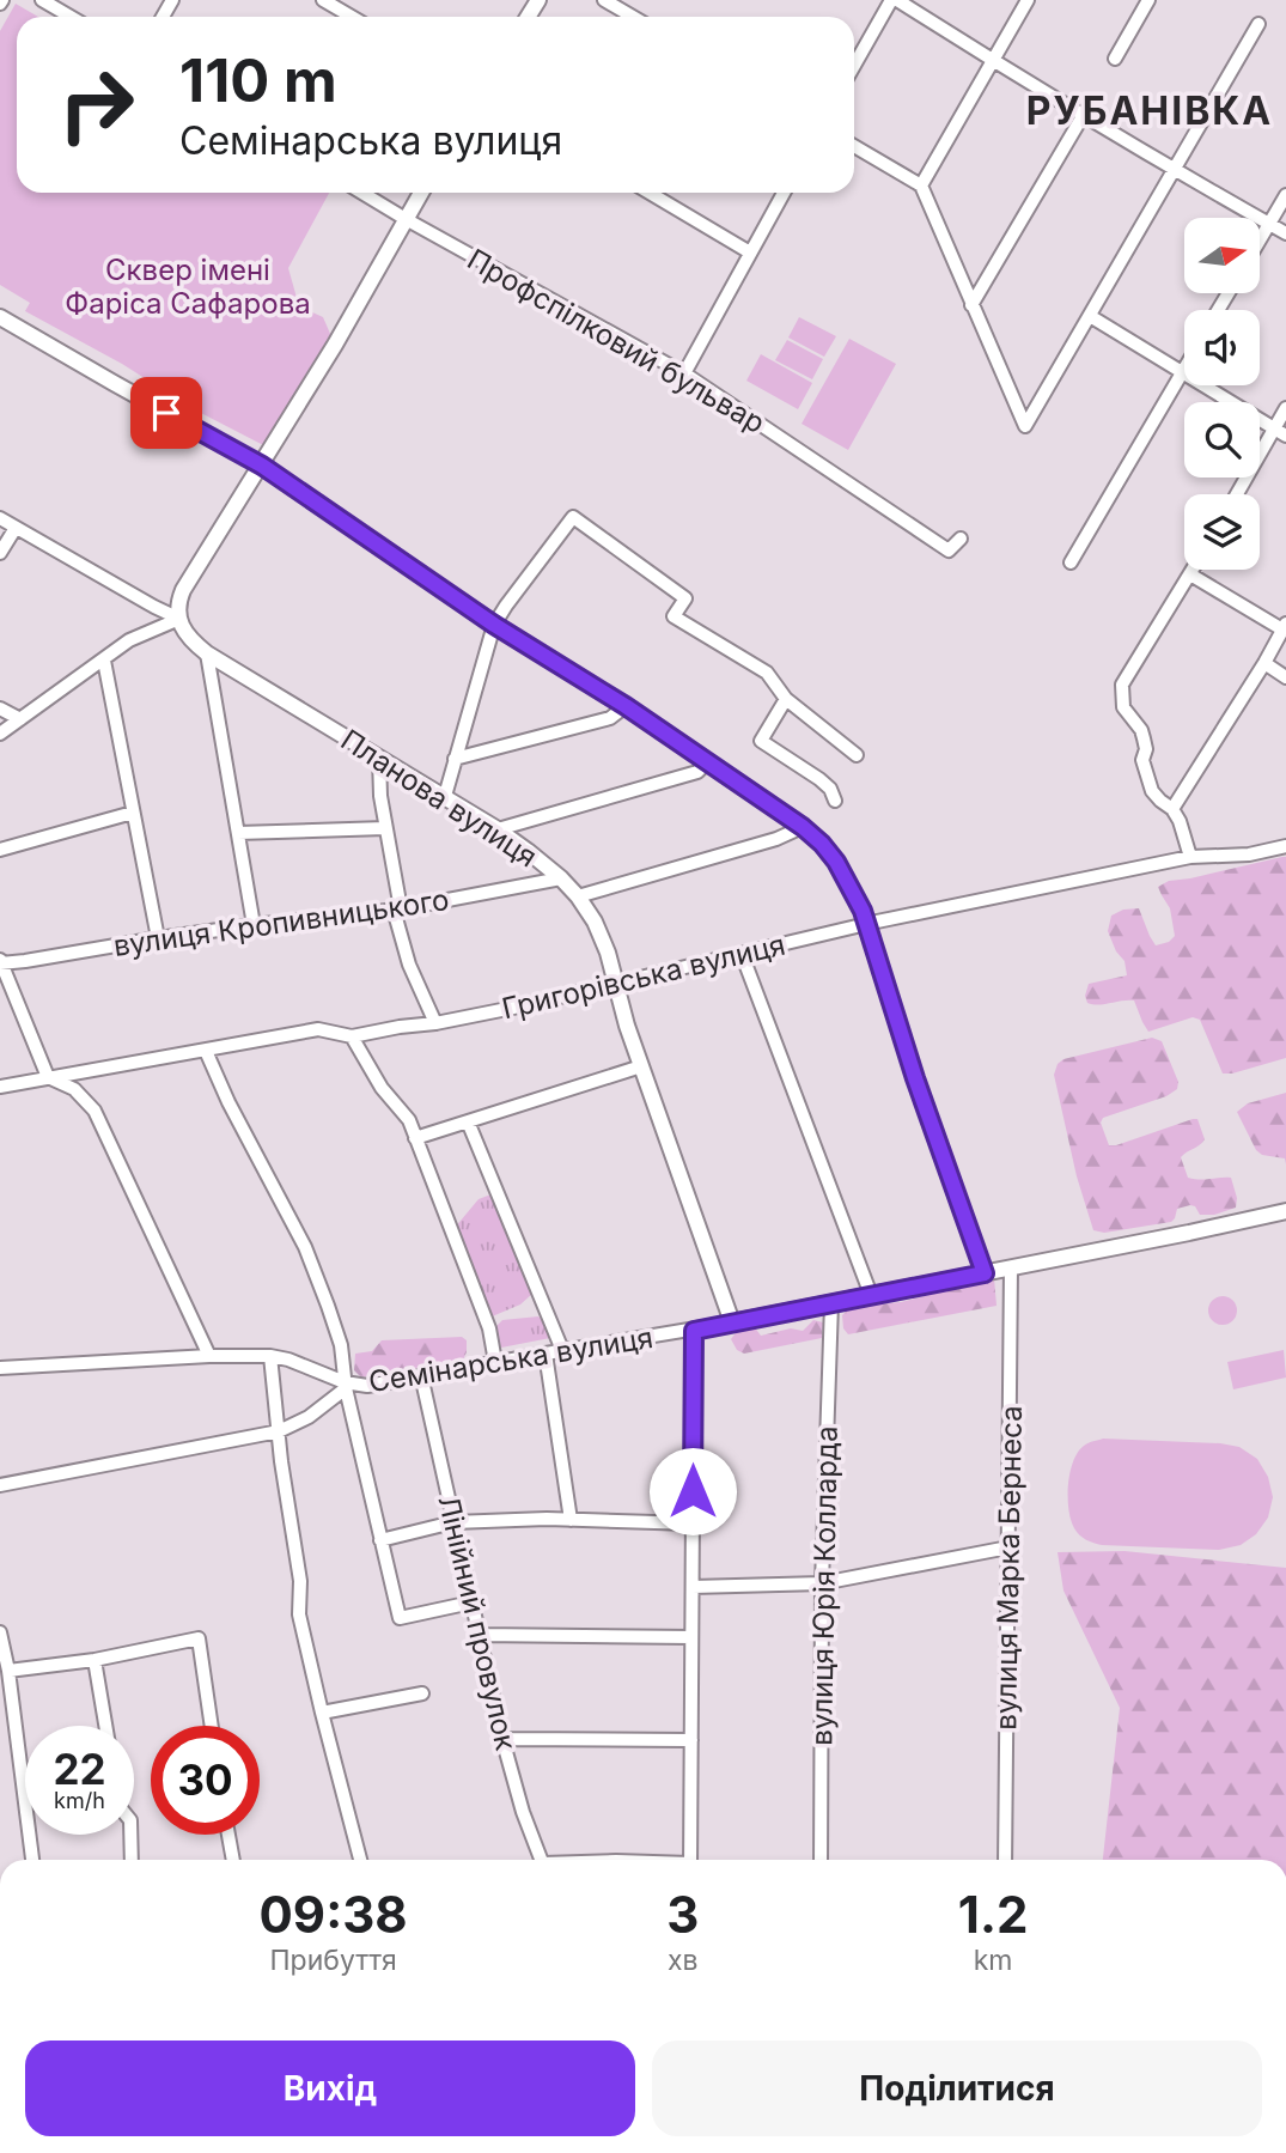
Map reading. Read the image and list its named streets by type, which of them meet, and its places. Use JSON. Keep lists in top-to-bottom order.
{
  "streets": {
    "main road": ["Планова вулиця", "Семінарська вулиця"],
    "street": [
      "Профспілковий бульвар",
      "вулиця Кропивницького",
      "Григорівська вулиця",
      "вулиця Марка Бернеса",
      "вулиця Юрія Колларда",
      "Лінійний провулок"
    ]
  },
  "crossings": [
    ["Планова вулиця", "вулиця Кропивницького"],
    ["Планова вулиця", "Григорівська вулиця"],
    ["Планова вулиця", "Семінарська вулиця"],
    ["Семінарська вулиця", "вулиця Марка Бернеса"],
    ["Семінарська вулиця", "вулиця Юрія Колларда"],
    ["Семінарська вулиця", "Лінійний провулок"]
  ],
  "districts": ["РУБАНІВКА"],
  "parks": ["Сквер імені Фаріса Сафарова"],
  "north": "right",
  "page": {
    "turn": ["110 m", "Семінарська вулиця"],
    "speed": "22 km/h",
    "limit": "30",
    "eta": [
      "09:38",
      "Прибуття",
      "3",
      "хв",
      "1.2",
      "km"
    ],
    "buttons": ["Вихід", "Поділитися"]
  }
}
